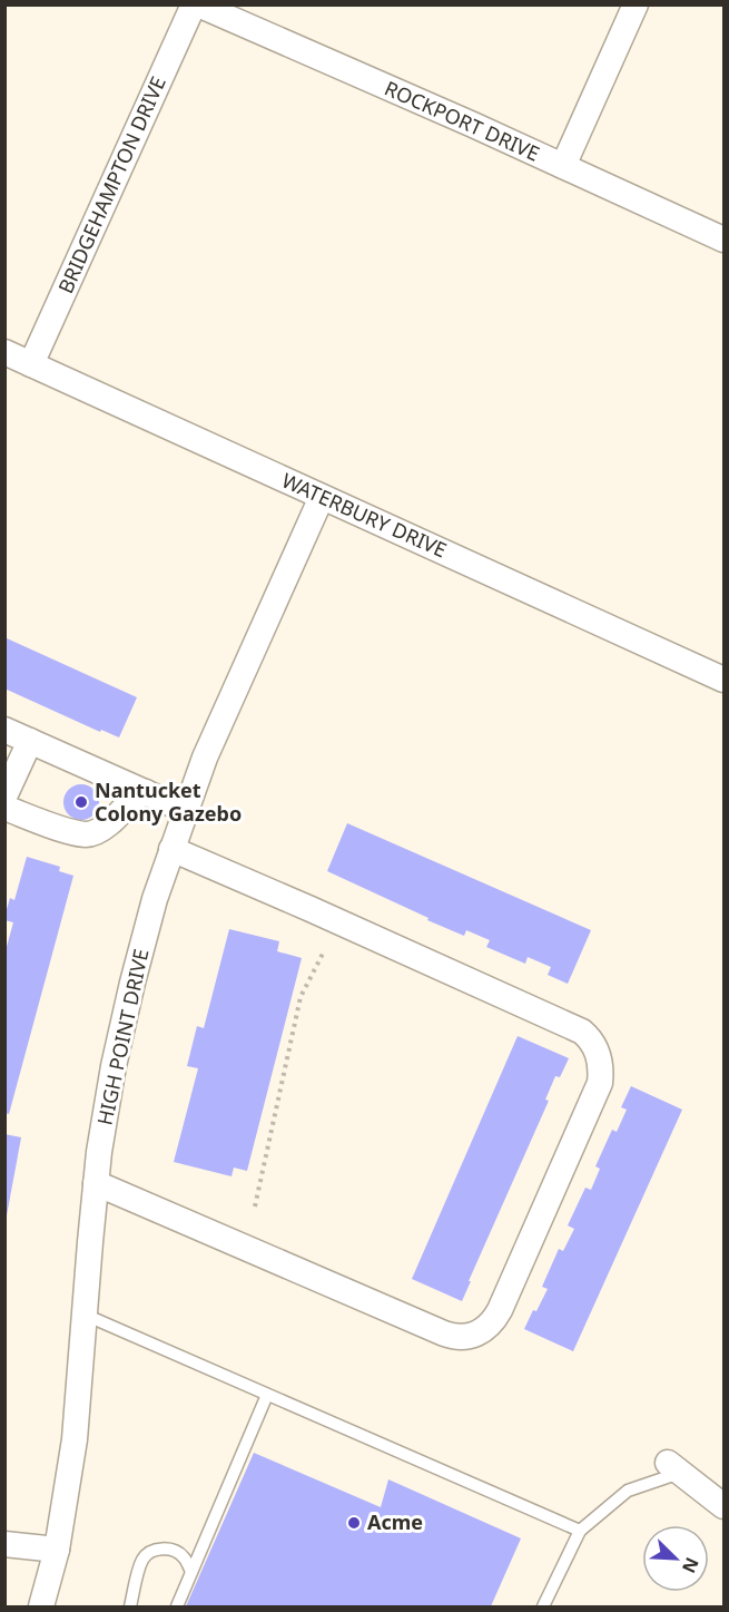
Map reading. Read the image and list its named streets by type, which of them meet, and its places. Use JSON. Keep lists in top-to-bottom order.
{
  "streets": {
    "street": [
      "ROCKPORT DRIVE",
      "BRIDGEHAMPTON DRIVE",
      "WATERBURY DRIVE",
      "HIGH POINT DRIVE"
    ]
  },
  "crossings": [
    ["ROCKPORT DRIVE", "BRIDGEHAMPTON DRIVE"],
    ["BRIDGEHAMPTON DRIVE", "WATERBURY DRIVE"],
    ["WATERBURY DRIVE", "HIGH POINT DRIVE"]
  ],
  "places": ["Nantucket Colony Gazebo", "Acme"],
  "north": "bottom right"
}
